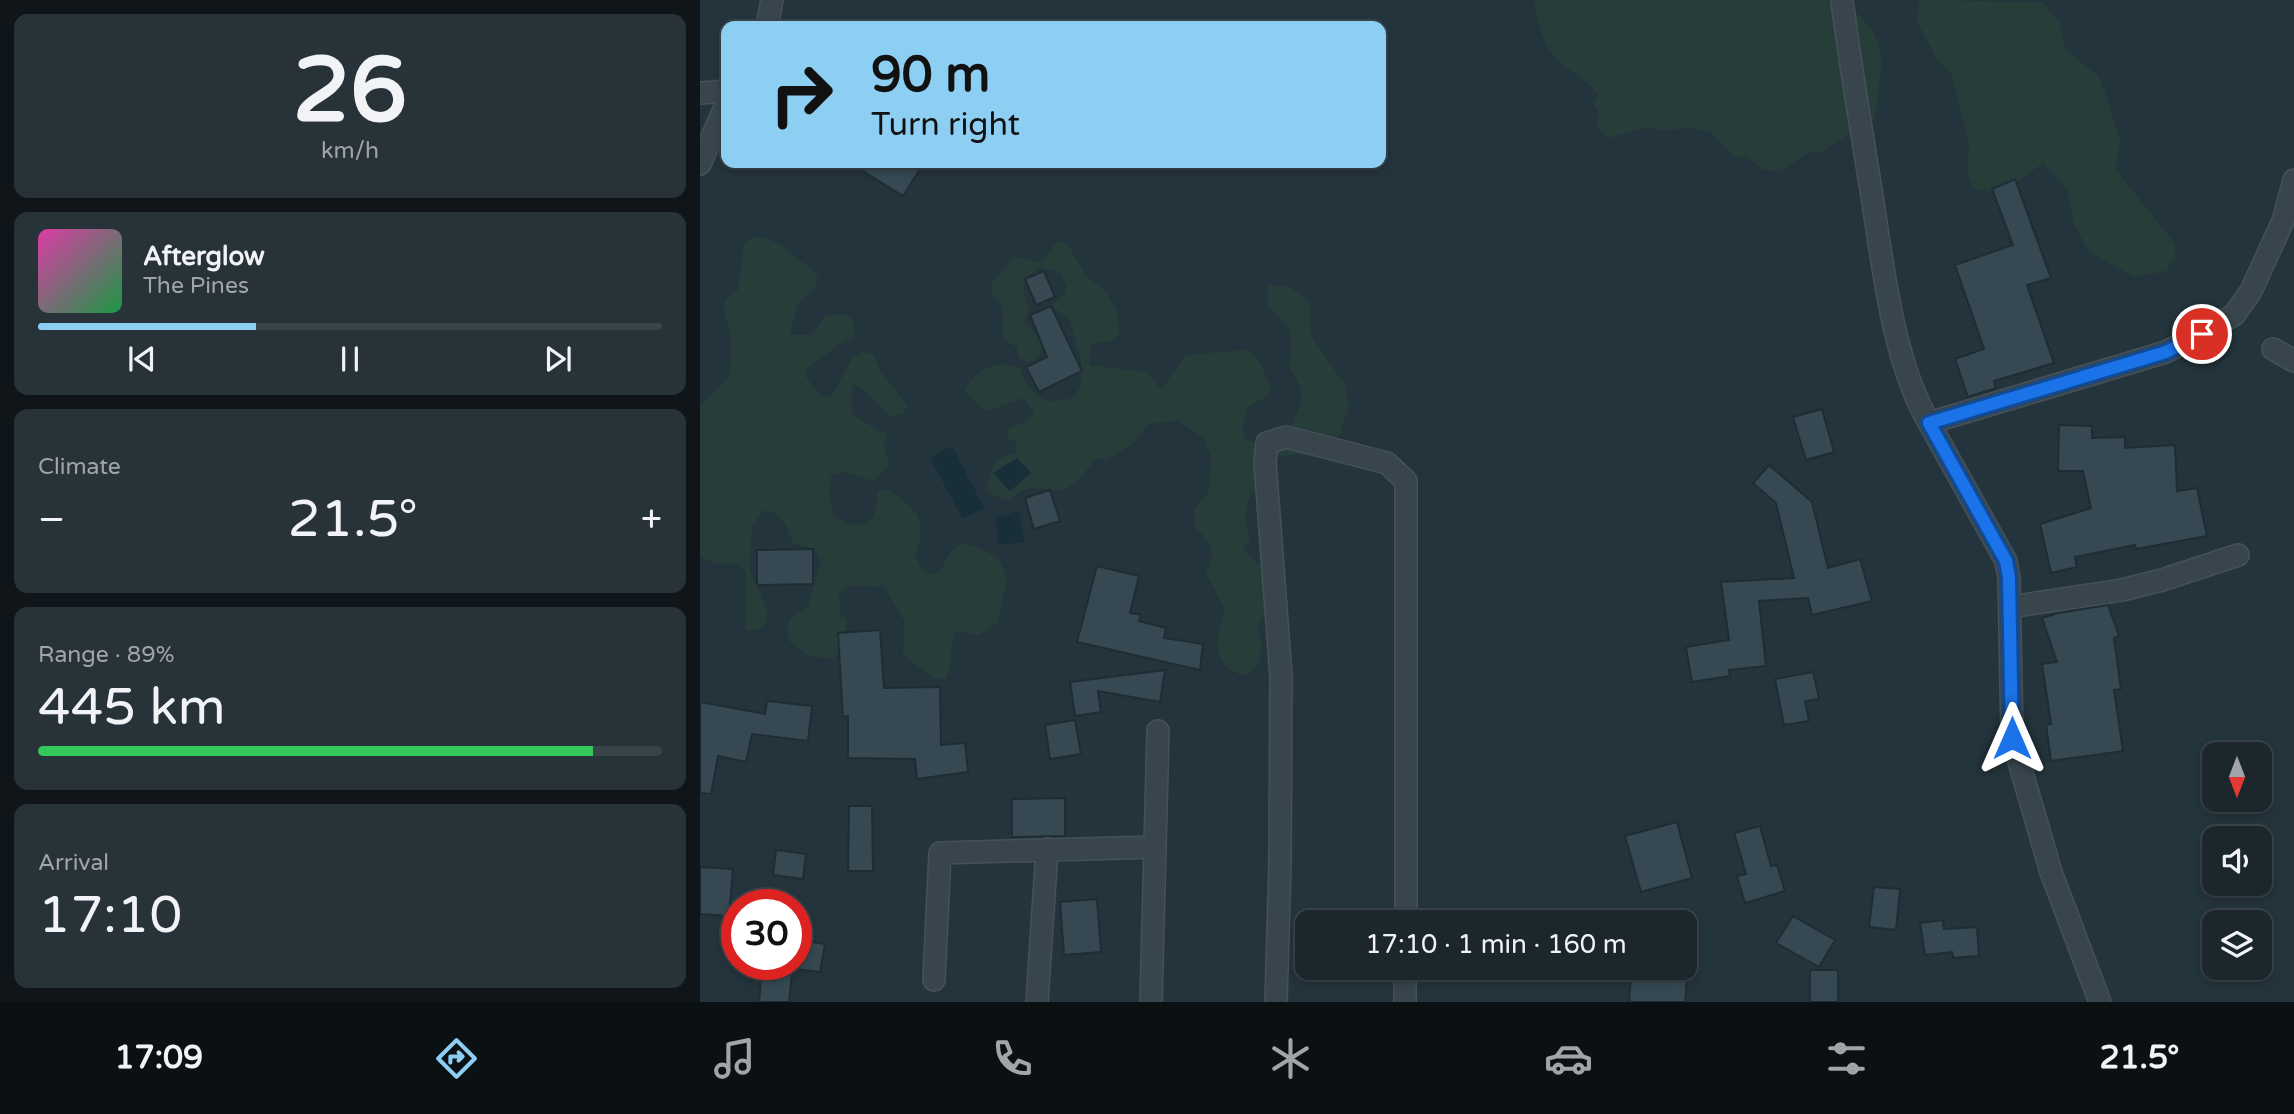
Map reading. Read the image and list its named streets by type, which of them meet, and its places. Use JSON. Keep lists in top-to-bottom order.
{
  "north": "bottom",
  "page": {
    "tile": [
      ["26", "km/h"],
      "Climate",
      ["Range · 89%", "445 km"],
      ["Arrival", "17:10"]
    ],
    "turn": ["90 m", "Turn right"],
    "song": ["Afterglow", "The Pines"],
    "heat": ["−", "21.5°", "+"],
    "limit": "30",
    "trip": "17:10 · 1 min · 160 m",
    "tabs": ["17:09", "21.5°"]
  }
}
